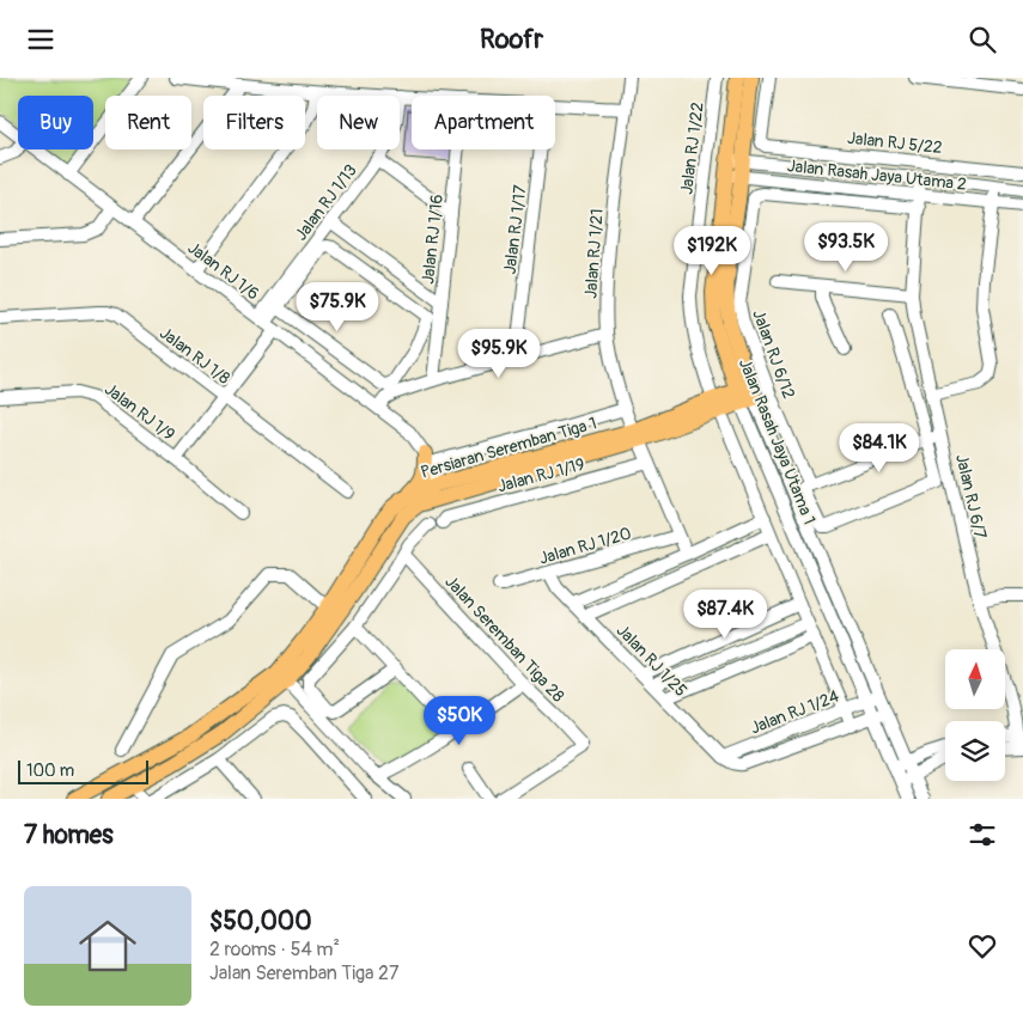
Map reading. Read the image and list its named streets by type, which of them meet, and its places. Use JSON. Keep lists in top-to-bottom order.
{
  "streets": {
    "main road": ["Jalan Rasah Jaya Utama 1", "Persiaran Seremban Tiga 1"],
    "street": [
      "Jalan RJ 5/22",
      "Jalan RJ 1/22",
      "Jalan Rasah Jaya Utama 2",
      "Jalan RJ 1/13",
      "Jalan RJ 1/17",
      "Jalan RJ 1/16",
      "Jalan RJ 1/21",
      "Jalan RJ 1/6",
      "Jalan RJ 6/12",
      "Jalan RJ 1/8",
      "Jalan RJ 1/9",
      "Jalan RJ 1/19",
      "Jalan RJ 6/7",
      "Jalan RJ 1/20",
      "Jalan Seremban Tiga 28",
      "Jalan RJ 1/25",
      "Jalan RJ 1/24"
    ]
  },
  "crossings": [
    ["Jalan RJ 1/22", "Persiaran Seremban Tiga 1"],
    ["Jalan RJ 1/22", "Jalan RJ 1/24"],
    ["Jalan Rasah Jaya Utama 2", "Jalan Rasah Jaya Utama 1"],
    ["Jalan Rasah Jaya Utama 2", "Jalan RJ 6/7"],
    ["Jalan RJ 1/13", "Jalan RJ 1/6"],
    ["Jalan RJ 1/21", "Persiaran Seremban Tiga 1"],
    ["Jalan RJ 1/21", "Jalan RJ 1/19"],
    ["Jalan RJ 1/21", "Jalan RJ 1/20"],
    ["Jalan RJ 1/6", "Persiaran Seremban Tiga 1"],
    ["Jalan RJ 6/12", "Jalan Rasah Jaya Utama 1"],
    ["Jalan RJ 6/12", "Jalan RJ 6/7"],
    ["Jalan Rasah Jaya Utama 1", "Persiaran Seremban Tiga 1"],
    ["Jalan Rasah Jaya Utama 1", "Jalan RJ 1/24"],
    ["Jalan RJ 1/20", "Jalan RJ 1/25"],
    ["Jalan RJ 1/25", "Jalan RJ 1/24"]
  ],
  "scale_bar": "100 m",
  "north": "top",
  "page": {
    "header": "Roofr",
    "chip": [
      "Buy",
      "Rent",
      "Filters",
      "New",
      "Apartment"
    ],
    "price": [
      "$93.5K",
      "$192K",
      "$75.9K",
      "$95.9K",
      "$84.1K",
      "$87.4K",
      "$50K"
    ],
    "scale": "100 m",
    "heading": "7 homes",
    "list": [
      {
        "name": "$50,000",
        "note": "2 rooms · 54 m² · Jalan Seremban Tiga 27"
      }
    ]
  }
}
